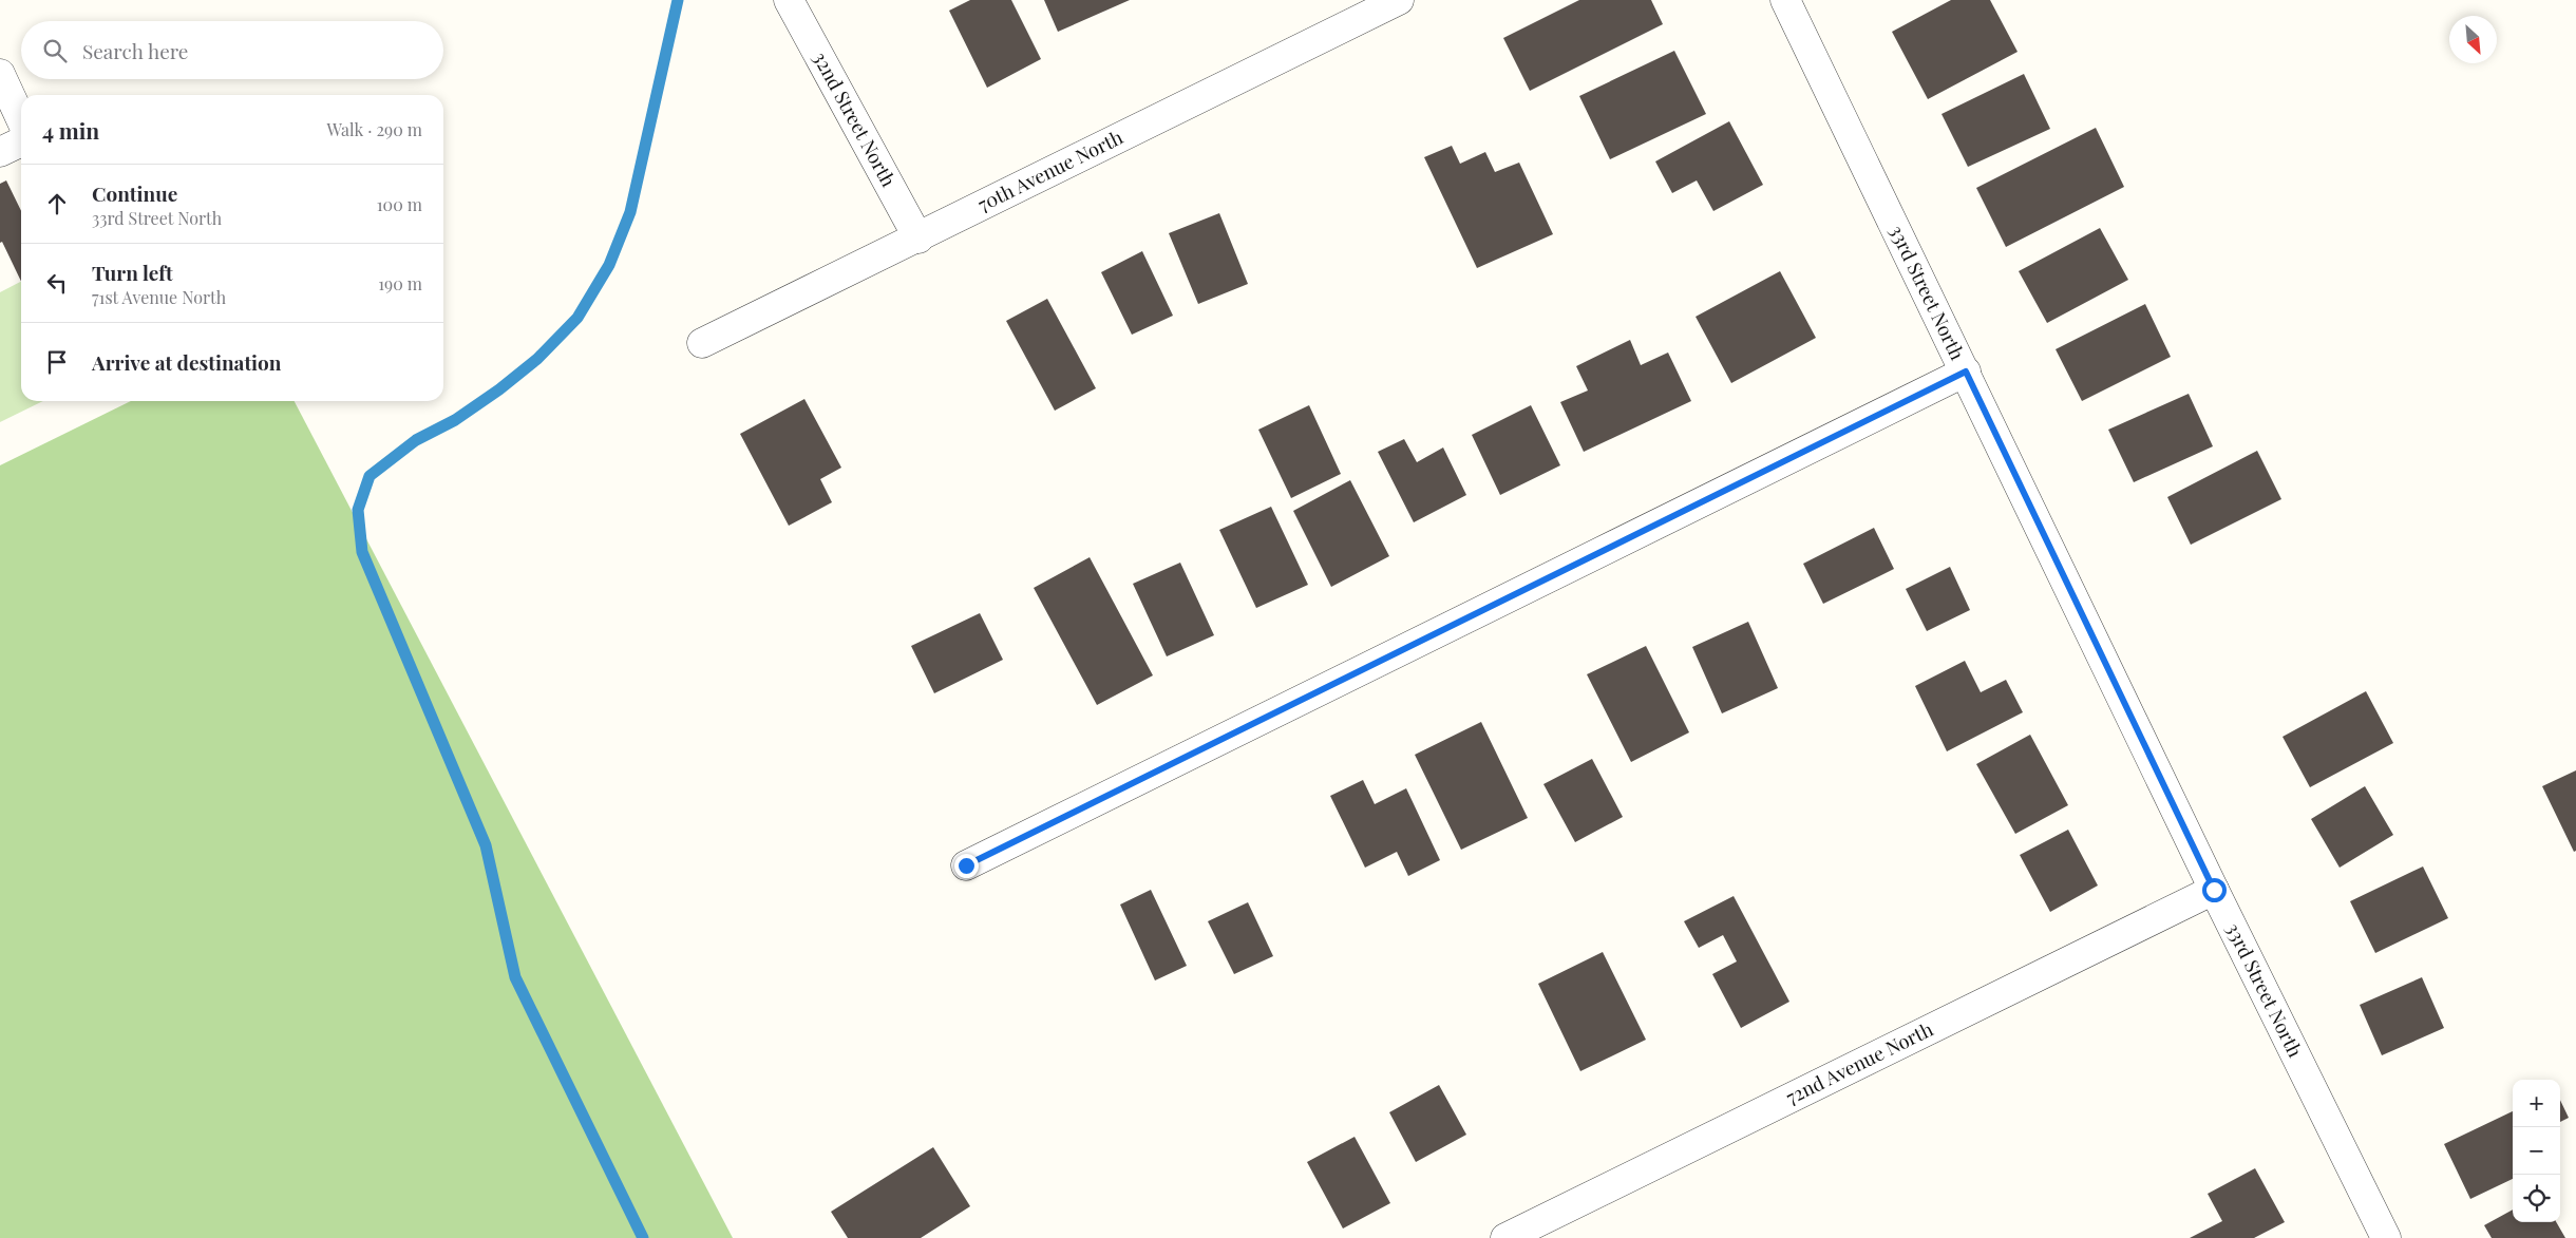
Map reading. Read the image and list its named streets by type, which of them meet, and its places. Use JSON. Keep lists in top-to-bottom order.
{
  "streets": {
    "street": [
      "32nd Street North",
      "70th Avenue North",
      "33rd Street North",
      "72nd Avenue North"
    ]
  },
  "crossings": [
    ["32nd Street North", "70th Avenue North"],
    ["33rd Street North", "72nd Avenue North"]
  ],
  "north": "bottom right",
  "page": {
    "search": "Search here",
    "heading": ["4 min", "Walk · 290 m"],
    "list": [
      ["Continue", "33rd Street North", "100 m"],
      ["Turn left", "71st Avenue North", "190 m"],
      "Arrive at destination"
    ],
    "map_buttons": ["+", "−"]
  }
}
